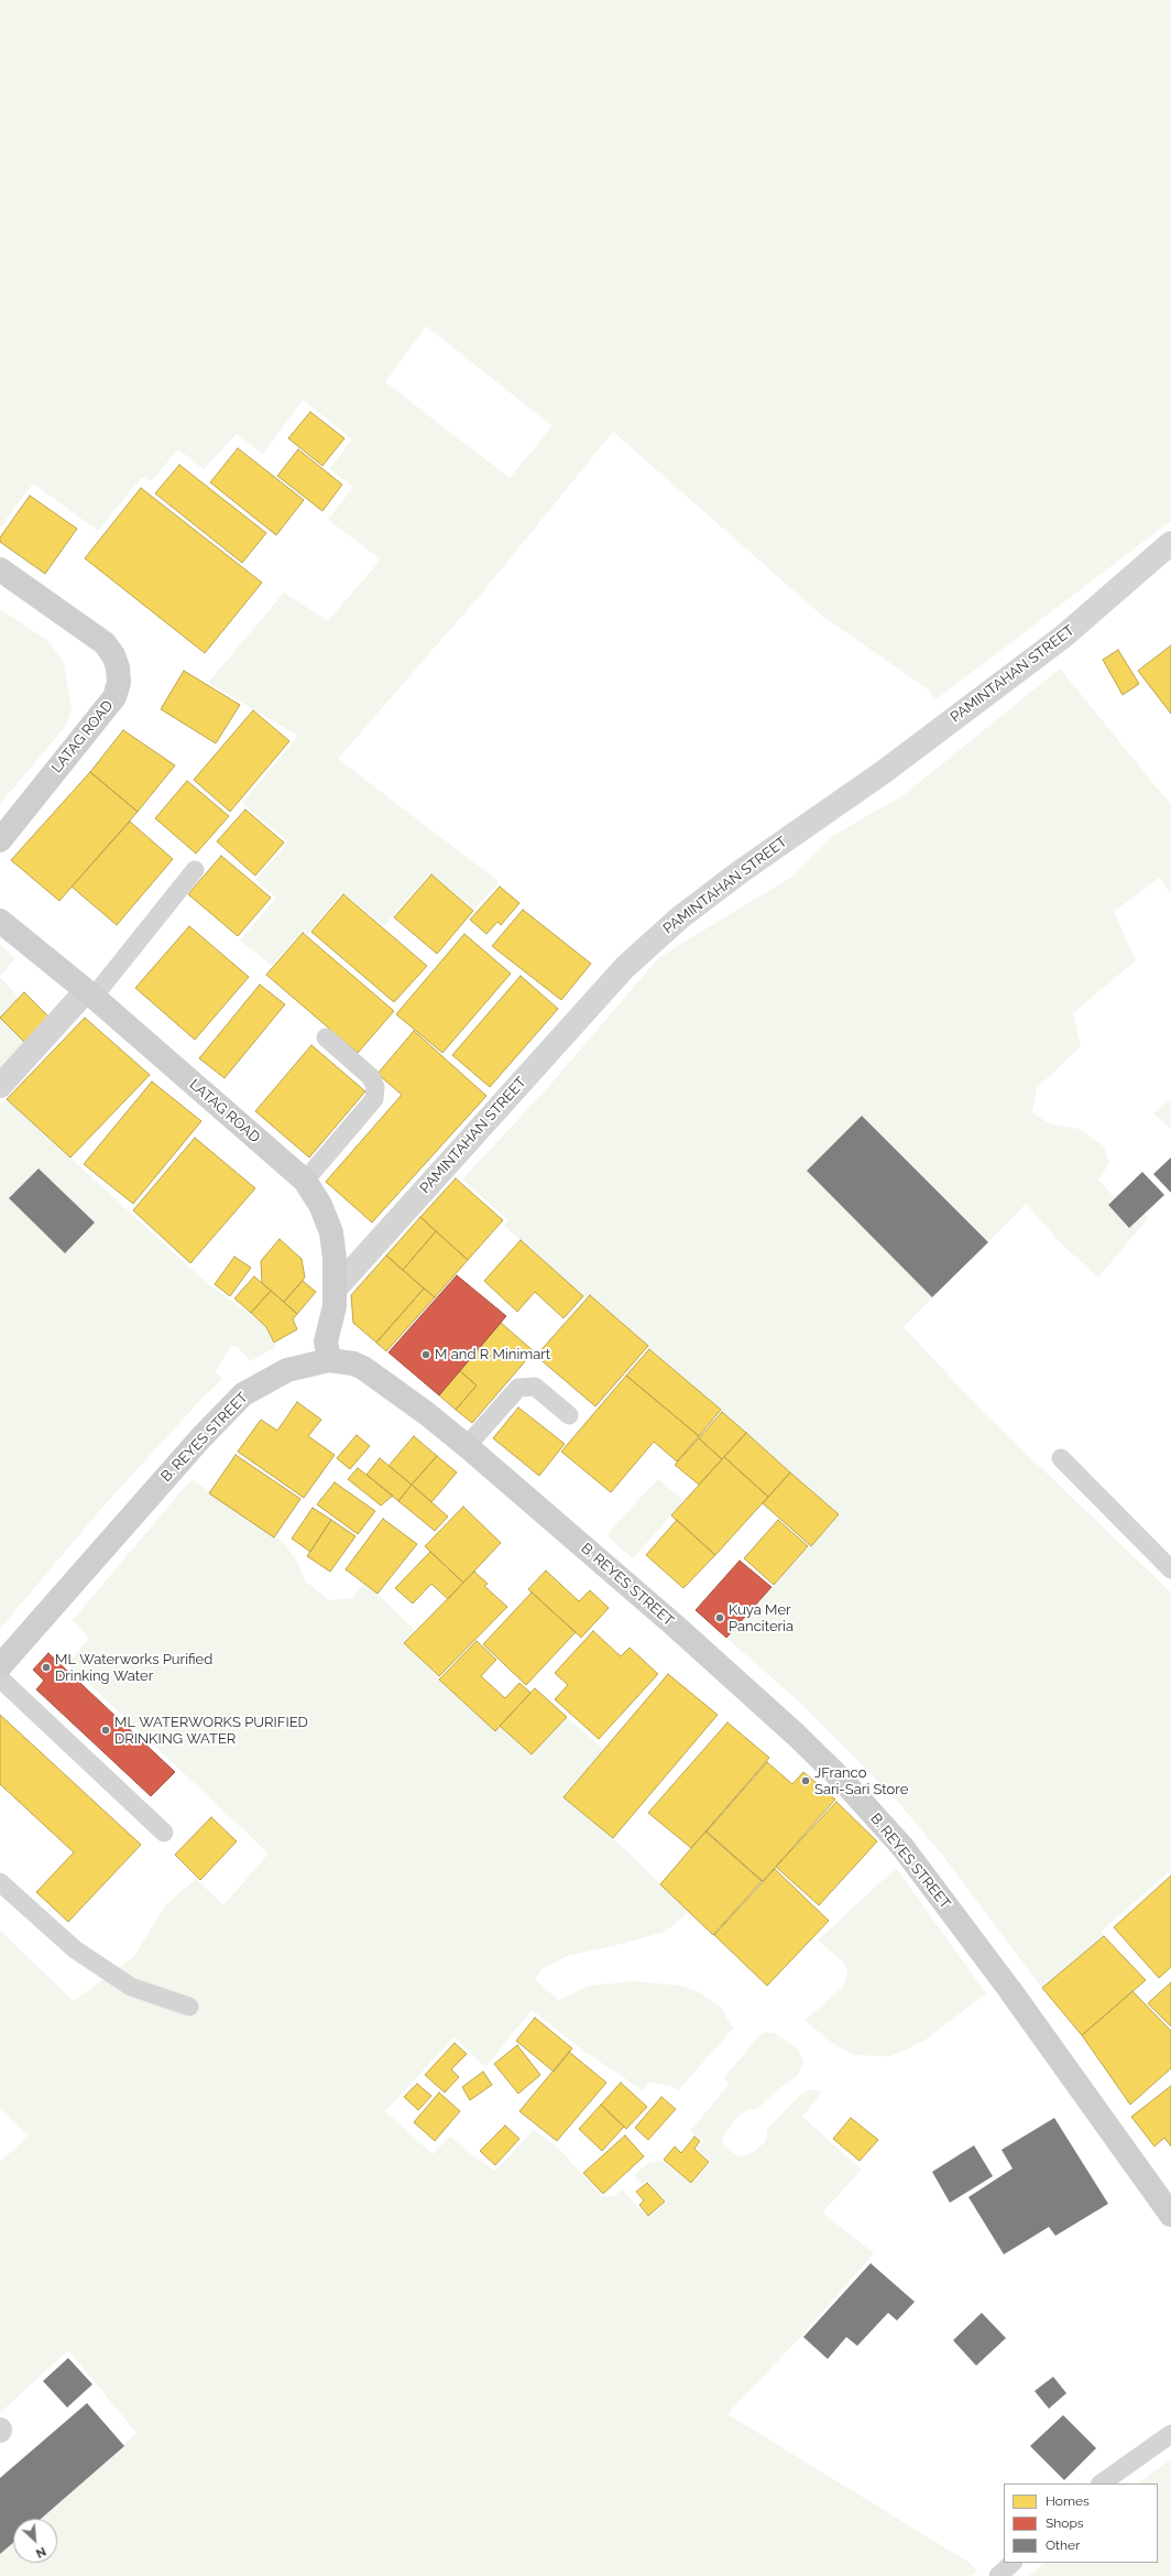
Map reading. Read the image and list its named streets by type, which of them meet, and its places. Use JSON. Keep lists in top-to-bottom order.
{
  "streets": {
    "street": ["PAMINTAHAN STREET", "LATAG ROAD", "B. REYES STREET"]
  },
  "crossings": [
    ["PAMINTAHAN STREET", "LATAG ROAD"],
    ["LATAG ROAD", "B. REYES STREET"]
  ],
  "places": [
    "M and R Minimart",
    "Kuya Mer Panciteria",
    "ML Waterworks Purified Drinking Water",
    "ML WATERWORKS PURIFIED DRINKING WATER",
    "JFranco Sari-Sari Store"
  ],
  "legend": ["Homes", "Shops", "Other"],
  "north": "bottom right"
}
